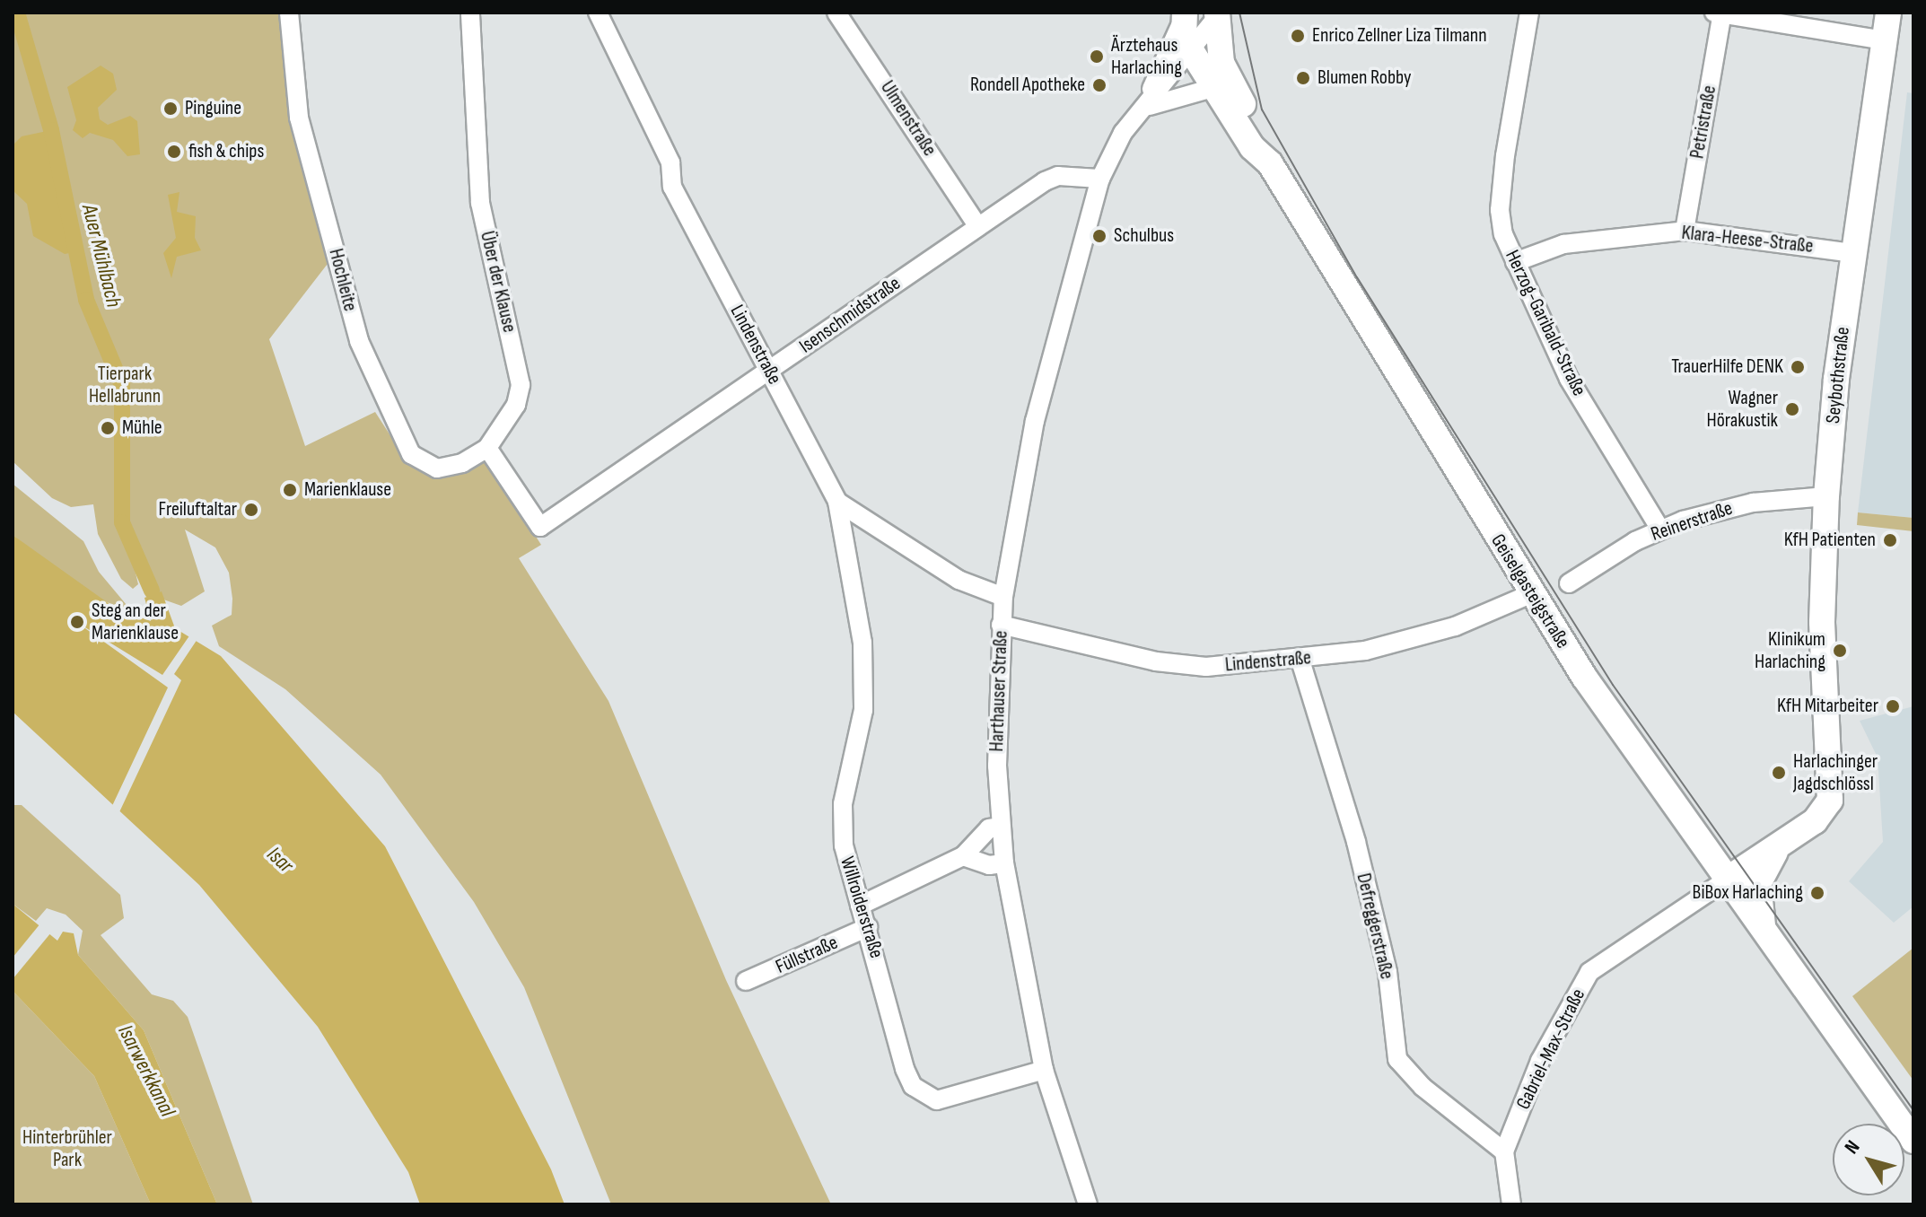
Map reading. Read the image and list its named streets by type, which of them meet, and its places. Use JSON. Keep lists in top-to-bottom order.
{
  "streets": {
    "main road": ["Seybothstraße", "Geiselgasteigstraße"],
    "street": [
      "Ulmenstraße",
      "Petristraße",
      "Klara-Heese-Straße",
      "Hochleite",
      "Über der Klause",
      "Isenschmidstraße",
      "Herzog-Garibald-Straße",
      "Lindenstraße",
      "Reinerstraße",
      "Harthauser Straße",
      "Willroiderstraße",
      "Defreggerstraße",
      "Füllstraße",
      "Gabriel-Max-Straße"
    ]
  },
  "crossings": [
    ["Ulmenstraße", "Isenschmidstraße"],
    ["Petristraße", "Klara-Heese-Straße"],
    ["Klara-Heese-Straße", "Herzog-Garibald-Straße"],
    ["Klara-Heese-Straße", "Seybothstraße"],
    ["Hochleite", "Über der Klause"],
    ["Hochleite", "Isenschmidstraße"],
    ["Über der Klause", "Isenschmidstraße"],
    ["Isenschmidstraße", "Lindenstraße"],
    ["Isenschmidstraße", "Harthauser Straße"],
    ["Herzog-Garibald-Straße", "Reinerstraße"],
    ["Lindenstraße", "Geiselgasteigstraße"],
    ["Lindenstraße", "Harthauser Straße"],
    ["Lindenstraße", "Willroiderstraße"],
    ["Lindenstraße", "Defreggerstraße"],
    ["Seybothstraße", "Reinerstraße"],
    ["Geiselgasteigstraße", "Gabriel-Max-Straße"],
    ["Harthauser Straße", "Willroiderstraße"],
    ["Willroiderstraße", "Füllstraße"],
    ["Defreggerstraße", "Gabriel-Max-Straße"]
  ],
  "water": ["Auer Mühlbach", "Isar", "Isarwerkkanal"],
  "parks": ["Tierpark Hellabrunn", "Hinterbrühler Park"],
  "places": [
    "Enrico Zellner Liza Tilmann",
    "Ärztehaus Harlaching",
    "Blumen Robby",
    "Rondell Apotheke",
    "Pinguine",
    "fish & chips",
    "Schulbus",
    "TrauerHilfe DENK",
    "Wagner Hörakustik",
    "Mühle",
    "Marienklause",
    "Freiluftaltar",
    "KfH Patienten",
    "Steg an der Marienklause",
    "Klinikum Harlaching",
    "KfH Mitarbeiter",
    "Harlachinger Jagdschlössl",
    "BiBox Harlaching"
  ],
  "north": "top left"
}
